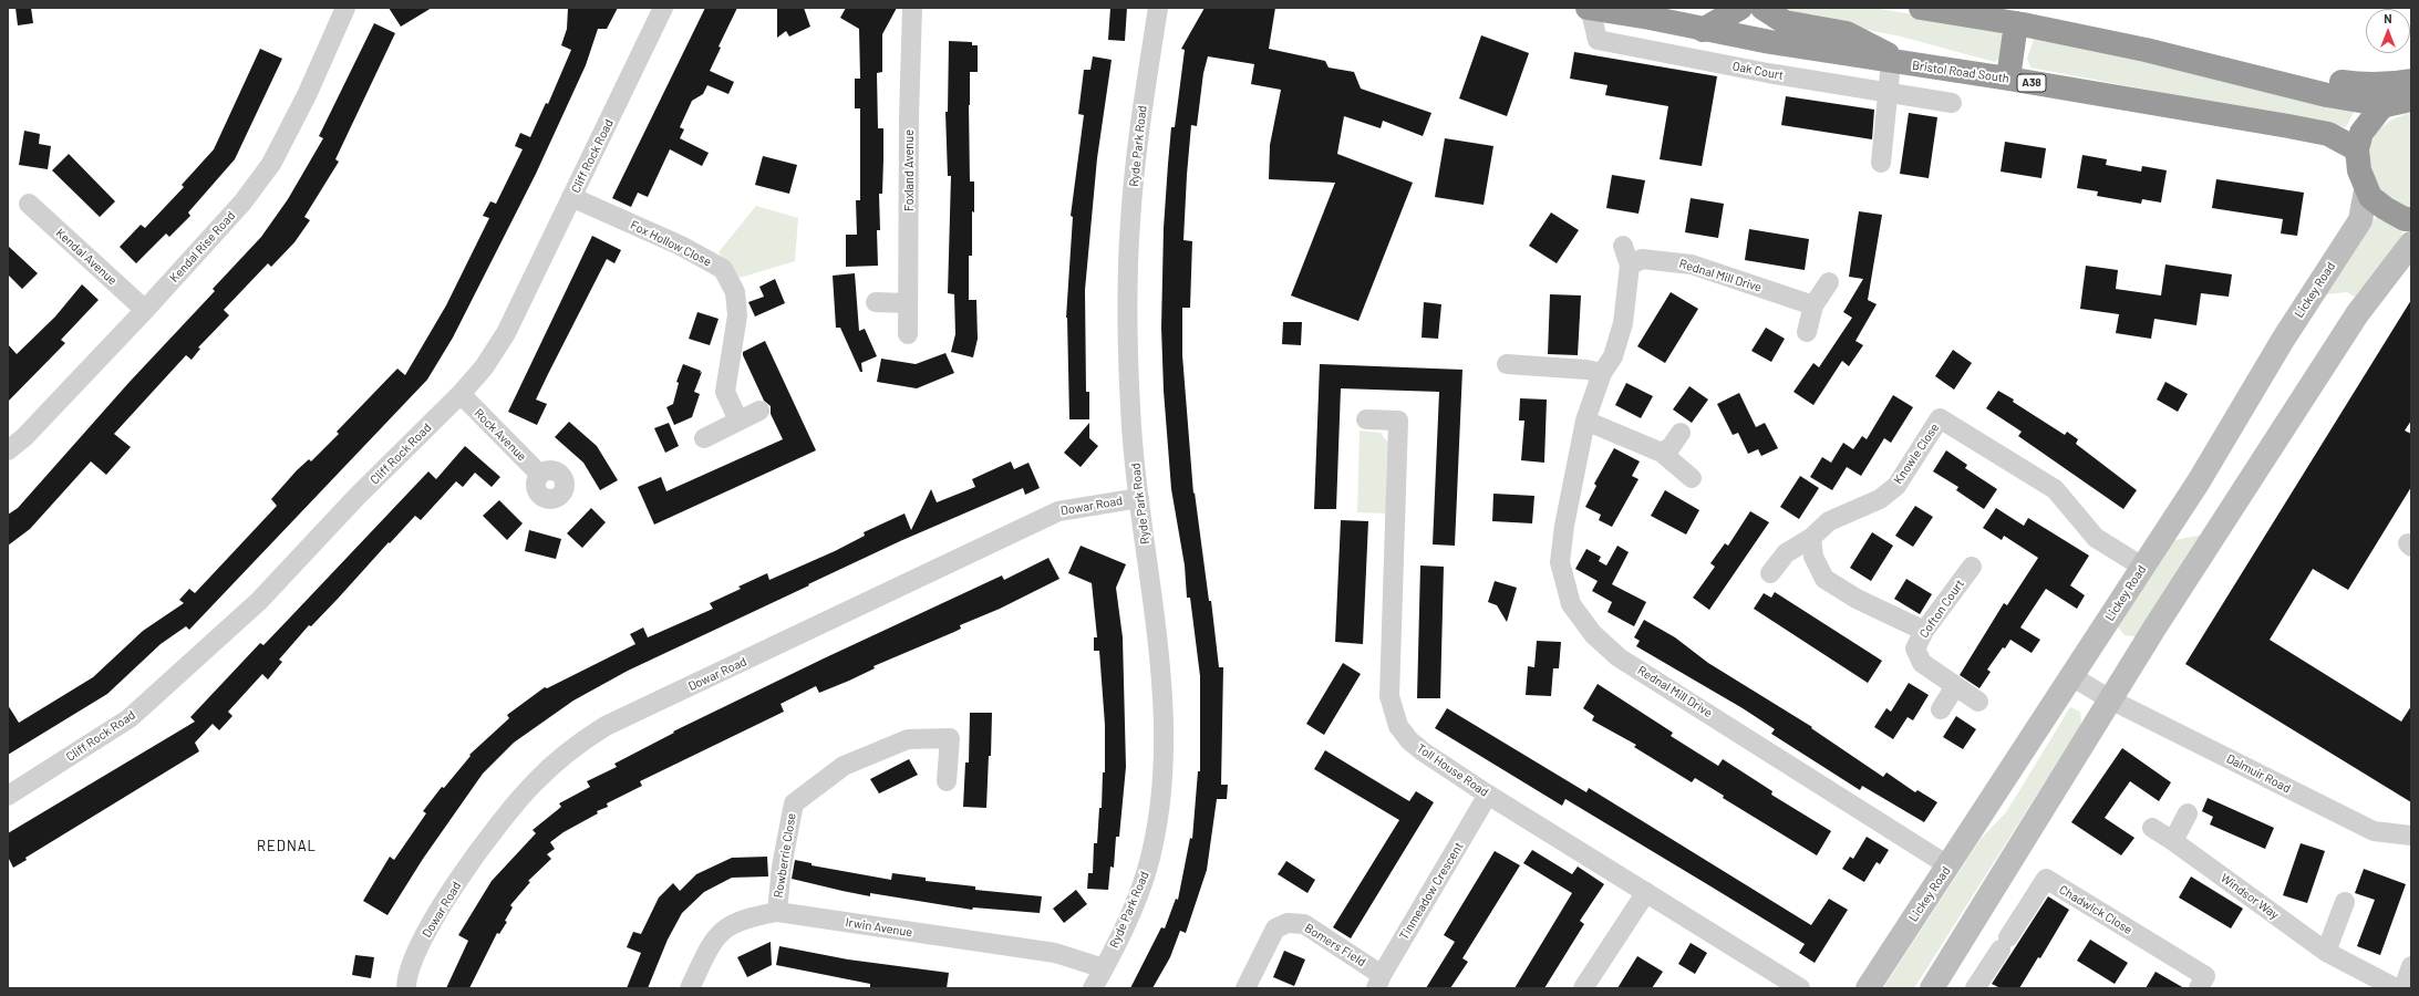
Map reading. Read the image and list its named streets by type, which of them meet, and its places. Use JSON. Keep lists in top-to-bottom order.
{
  "streets": {
    "highway": ["Bristol Road South", "A38"],
    "main road": ["Lickey Road"],
    "street": [
      "Oak Court",
      "Ryde Park Road",
      "Cliff Rock Road",
      "Foxland Avenue",
      "Fox Hollow Close",
      "Kendal Rise Road",
      "Kendal Avenue",
      "Rednal Mill Drive",
      "Rock Avenue",
      "Knowle Close",
      "Dowar Road",
      "Cofton Court",
      "Toll House Road",
      "Dalmuir Road",
      "Rowberrie Close",
      "Tinmeadow Crescent",
      "Windsor Way",
      "Chadwick Close",
      "Irwin Avenue",
      "Bomers Field"
    ]
  },
  "crossings": [
    ["Oak Court", "Bristol Road South"],
    ["Ryde Park Road", "Dowar Road"],
    ["Ryde Park Road", "Irwin Avenue"],
    ["Cliff Rock Road", "Fox Hollow Close"],
    ["Cliff Rock Road", "Rock Avenue"],
    ["Kendal Rise Road", "Kendal Avenue"],
    ["Rednal Mill Drive", "Lickey Road"],
    ["Lickey Road", "Knowle Close"],
    ["Lickey Road", "Dalmuir Road"],
    ["Toll House Road", "Tinmeadow Crescent"],
    ["Rowberrie Close", "Irwin Avenue"],
    ["Tinmeadow Crescent", "Bomers Field"]
  ],
  "districts": ["REDNAL"],
  "north": "top"
}
